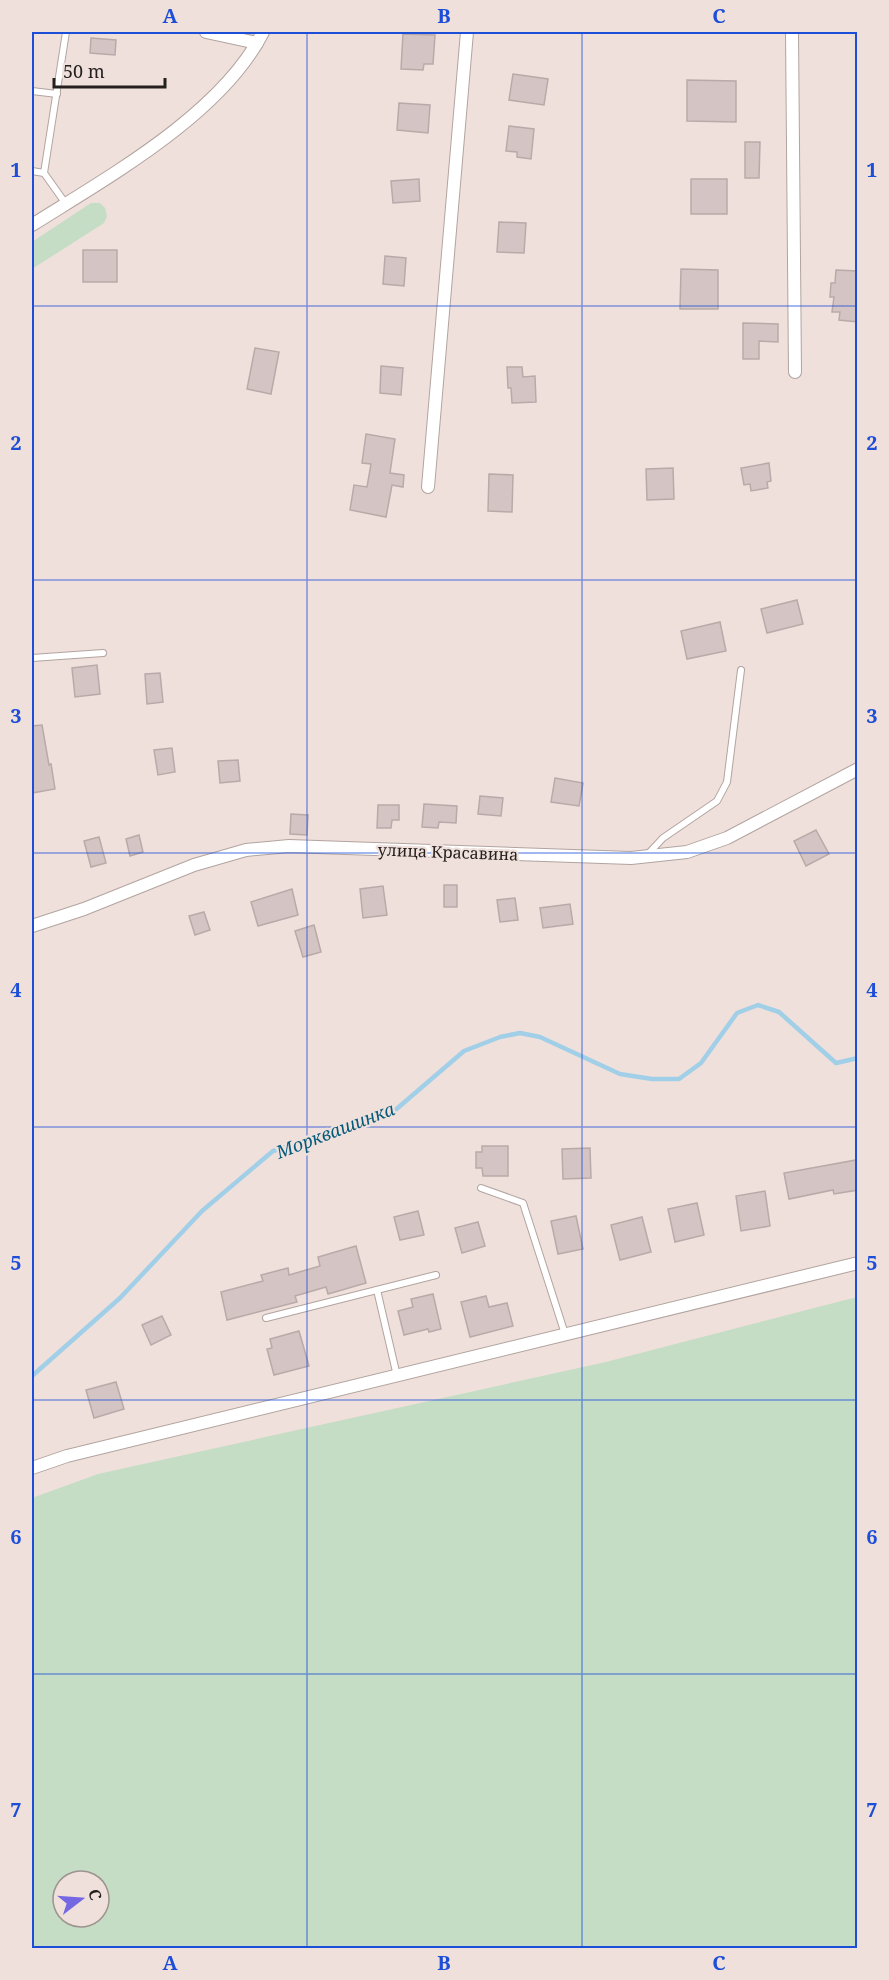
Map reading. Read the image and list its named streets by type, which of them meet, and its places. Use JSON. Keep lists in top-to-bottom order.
{
  "streets": {
    "street": ["улица Красавина"]
  },
  "water": ["Морквашинка"],
  "scale_bar": "50 m",
  "north": "right",
  "grid": {
    "columns": ["A", "B", "C"],
    "rows": [
      "1",
      "2",
      "3",
      "4",
      "5",
      "6",
      "7"
    ]
  }
}
